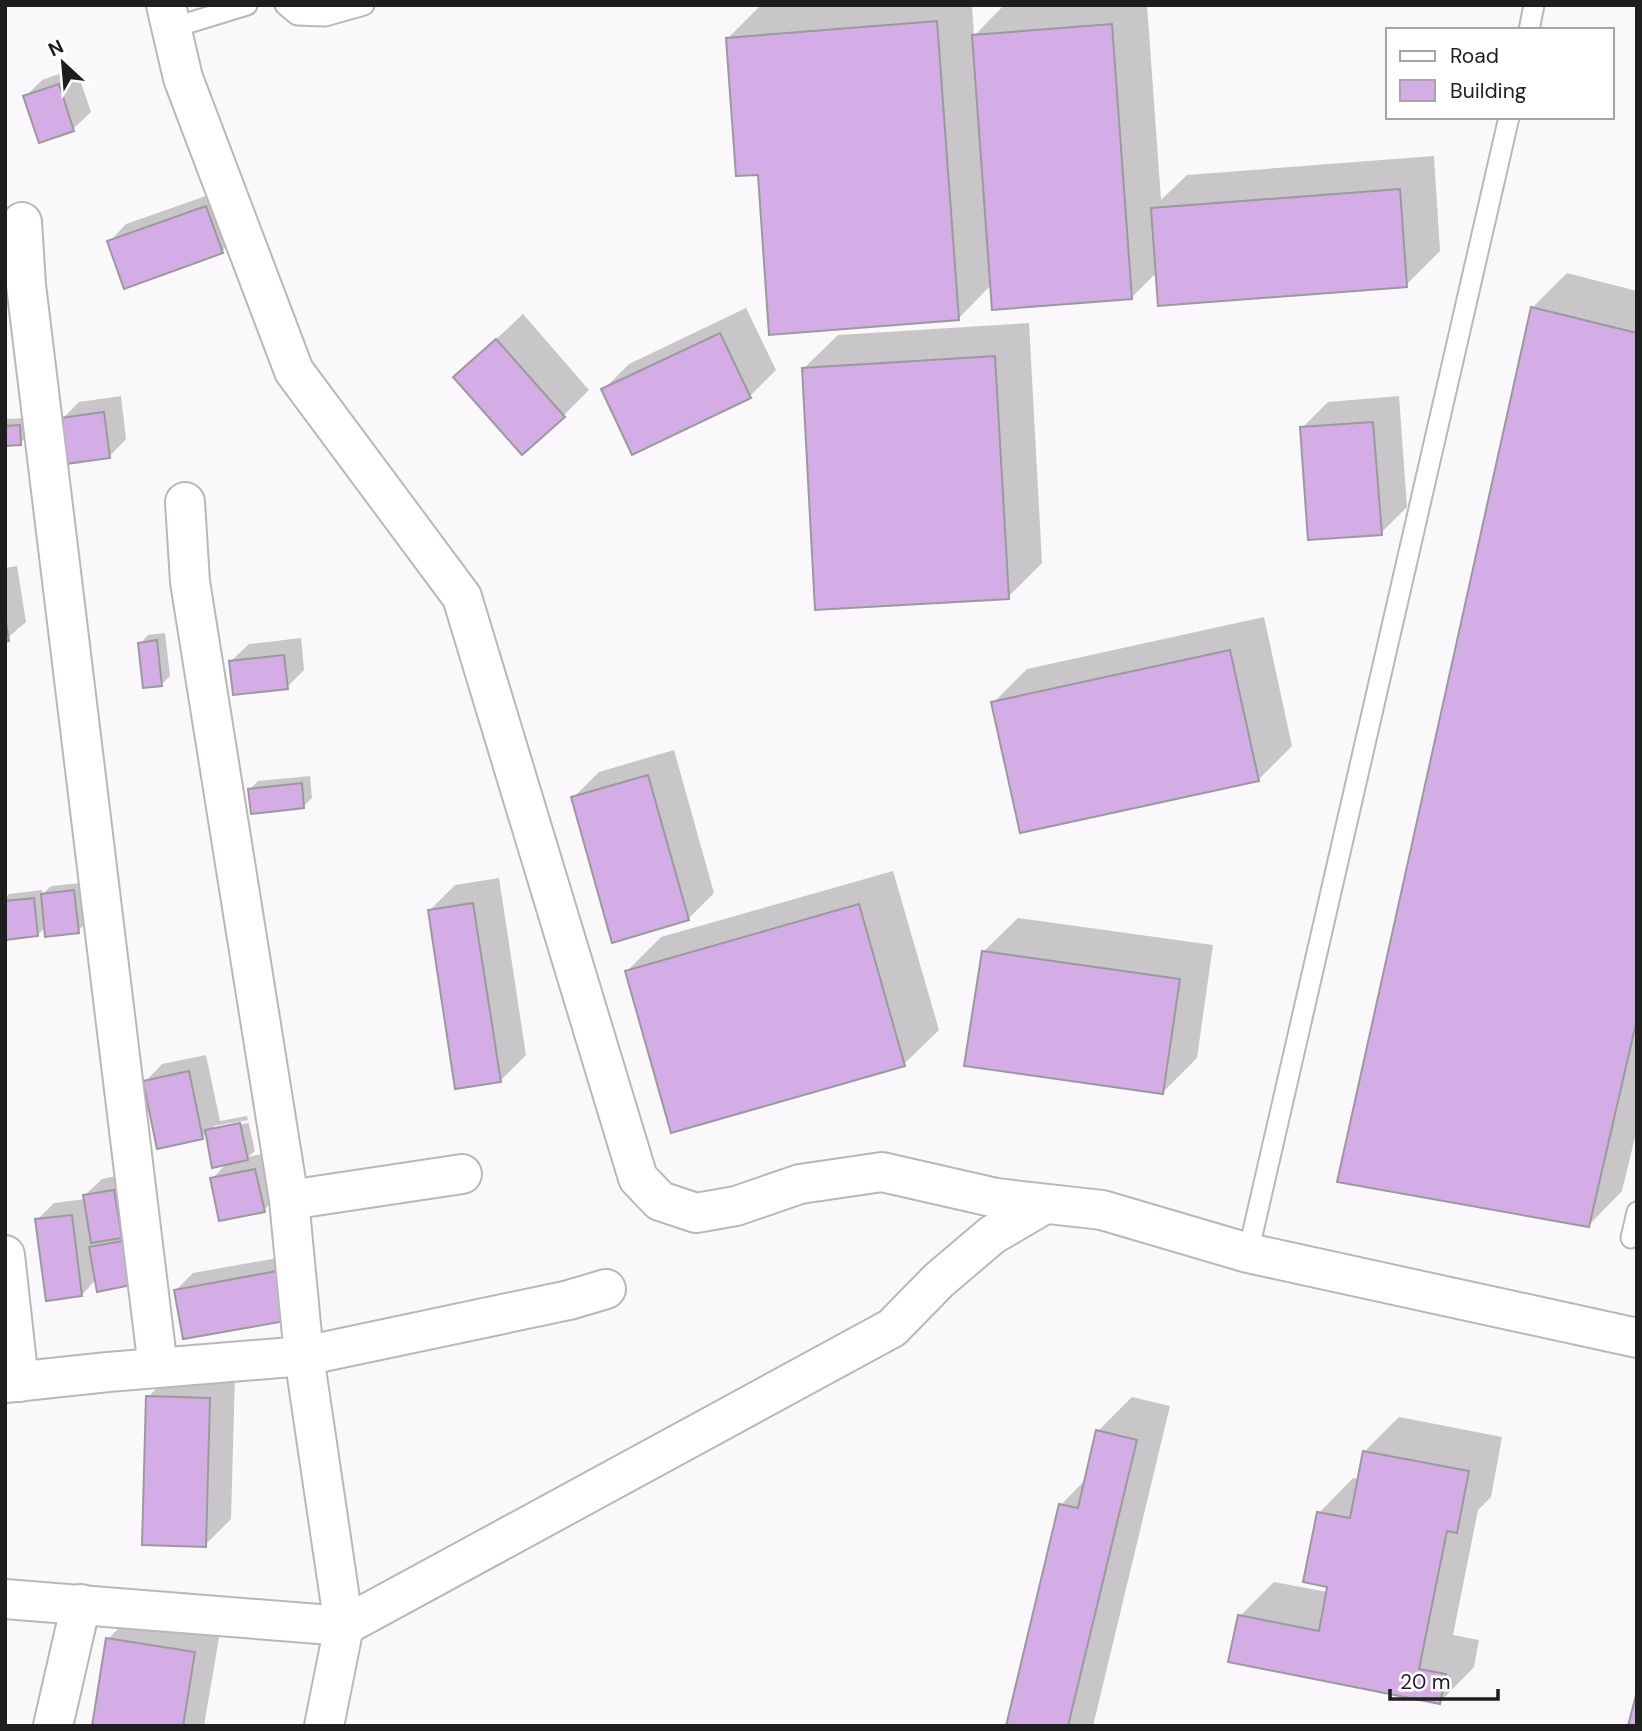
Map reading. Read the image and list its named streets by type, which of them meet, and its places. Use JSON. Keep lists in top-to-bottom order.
{
  "legend": ["Road", "Building"],
  "scale_bar": "20 m",
  "north": "top left"
}
